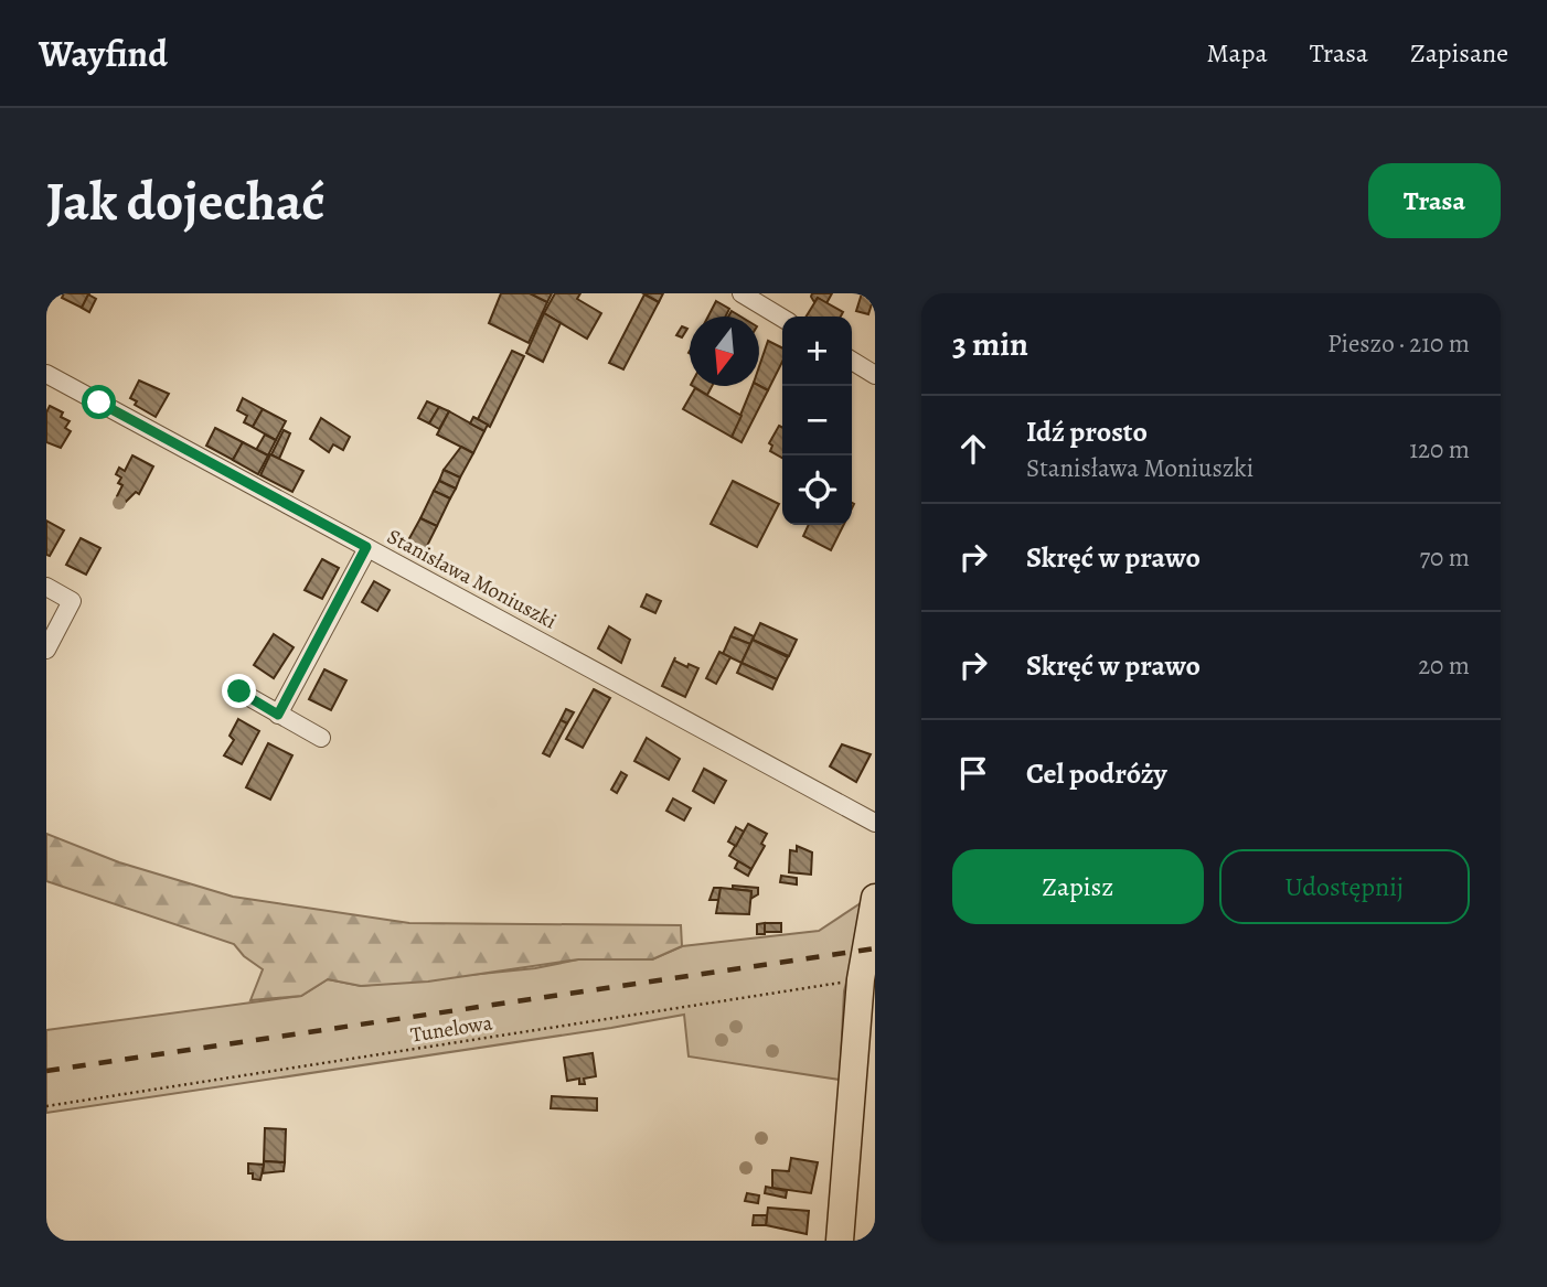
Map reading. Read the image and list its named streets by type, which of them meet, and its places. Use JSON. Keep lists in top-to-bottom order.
{
  "streets": {
    "street": ["Stanisława Moniuszki"],
    "path": ["Tunelowa"]
  },
  "north": "bottom",
  "page": {
    "header": "Wayfind",
    "nav": ["Mapa", "Trasa", "Zapisane"],
    "buttons": [
      "Trasa",
      ["Zapisz", "Udostępnij"]
    ],
    "title": "Jak dojechać",
    "heading": ["3 min", "Pieszo · 210 m"],
    "map_buttons": ["+", "−"],
    "list": [
      ["Idź prosto", "Stanisława Moniuszki", "120 m"],
      ["Skręć w prawo", "70 m"],
      ["Skręć w prawo", "20 m"],
      "Cel podróży"
    ]
  }
}
